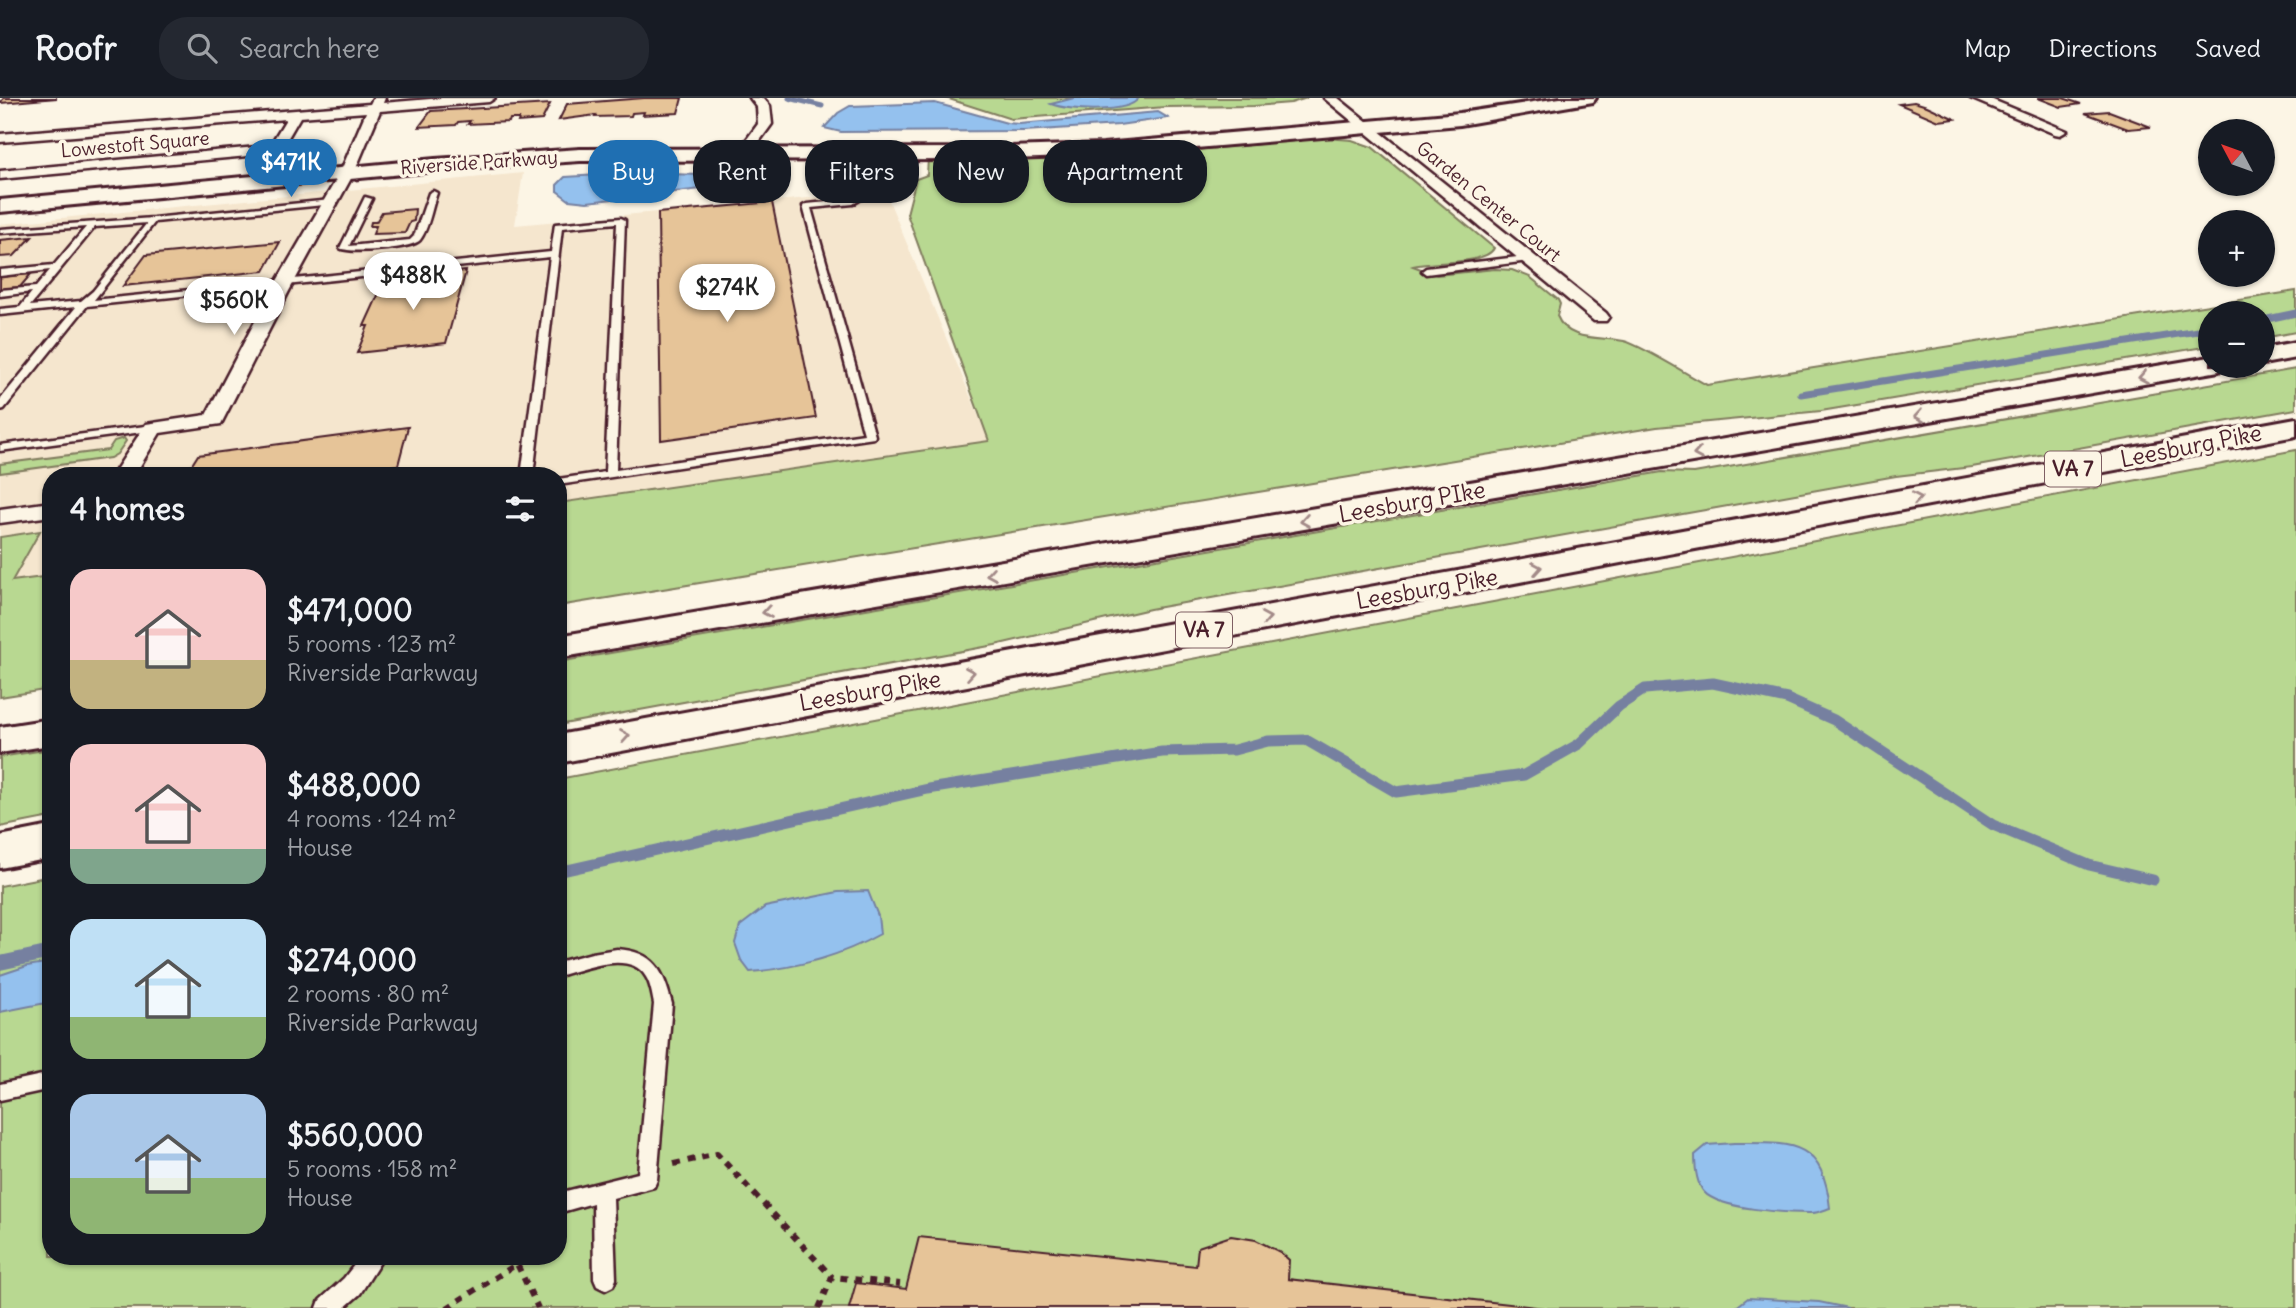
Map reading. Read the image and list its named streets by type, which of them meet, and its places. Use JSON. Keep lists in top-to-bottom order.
{
  "streets": {
    "main road": [
      "Riverside Parkway",
      "Leesburg Pike",
      "VA 7",
      "Leesburg PIke"
    ],
    "street": ["Lowestoft Square", "Garden Center Court"]
  },
  "crossings": [
    ["Riverside Parkway", "Garden Center Court"]
  ],
  "one_way": ["Leesburg Pike", "Leesburg PIke"],
  "north": "top left",
  "page": {
    "header": "Roofr",
    "search": "Search here",
    "nav": ["Map", "Directions", "Saved"],
    "map_buttons": ["+", "−"],
    "price": [
      "$471K",
      "$488K",
      "$274K",
      "$560K"
    ],
    "chip": [
      "Buy",
      "Rent",
      "Filters",
      "New",
      "Apartment"
    ],
    "heading": "4 homes",
    "list": [
      {
        "name": "$471,000",
        "note": "5 rooms · 123 m² · Riverside Parkway"
      },
      {
        "name": "$488,000",
        "note": "4 rooms · 124 m² · House"
      },
      {
        "name": "$274,000",
        "note": "2 rooms · 80 m² · Riverside Parkway"
      },
      {
        "name": "$560,000",
        "note": "5 rooms · 158 m² · House"
      }
    ]
  }
}
